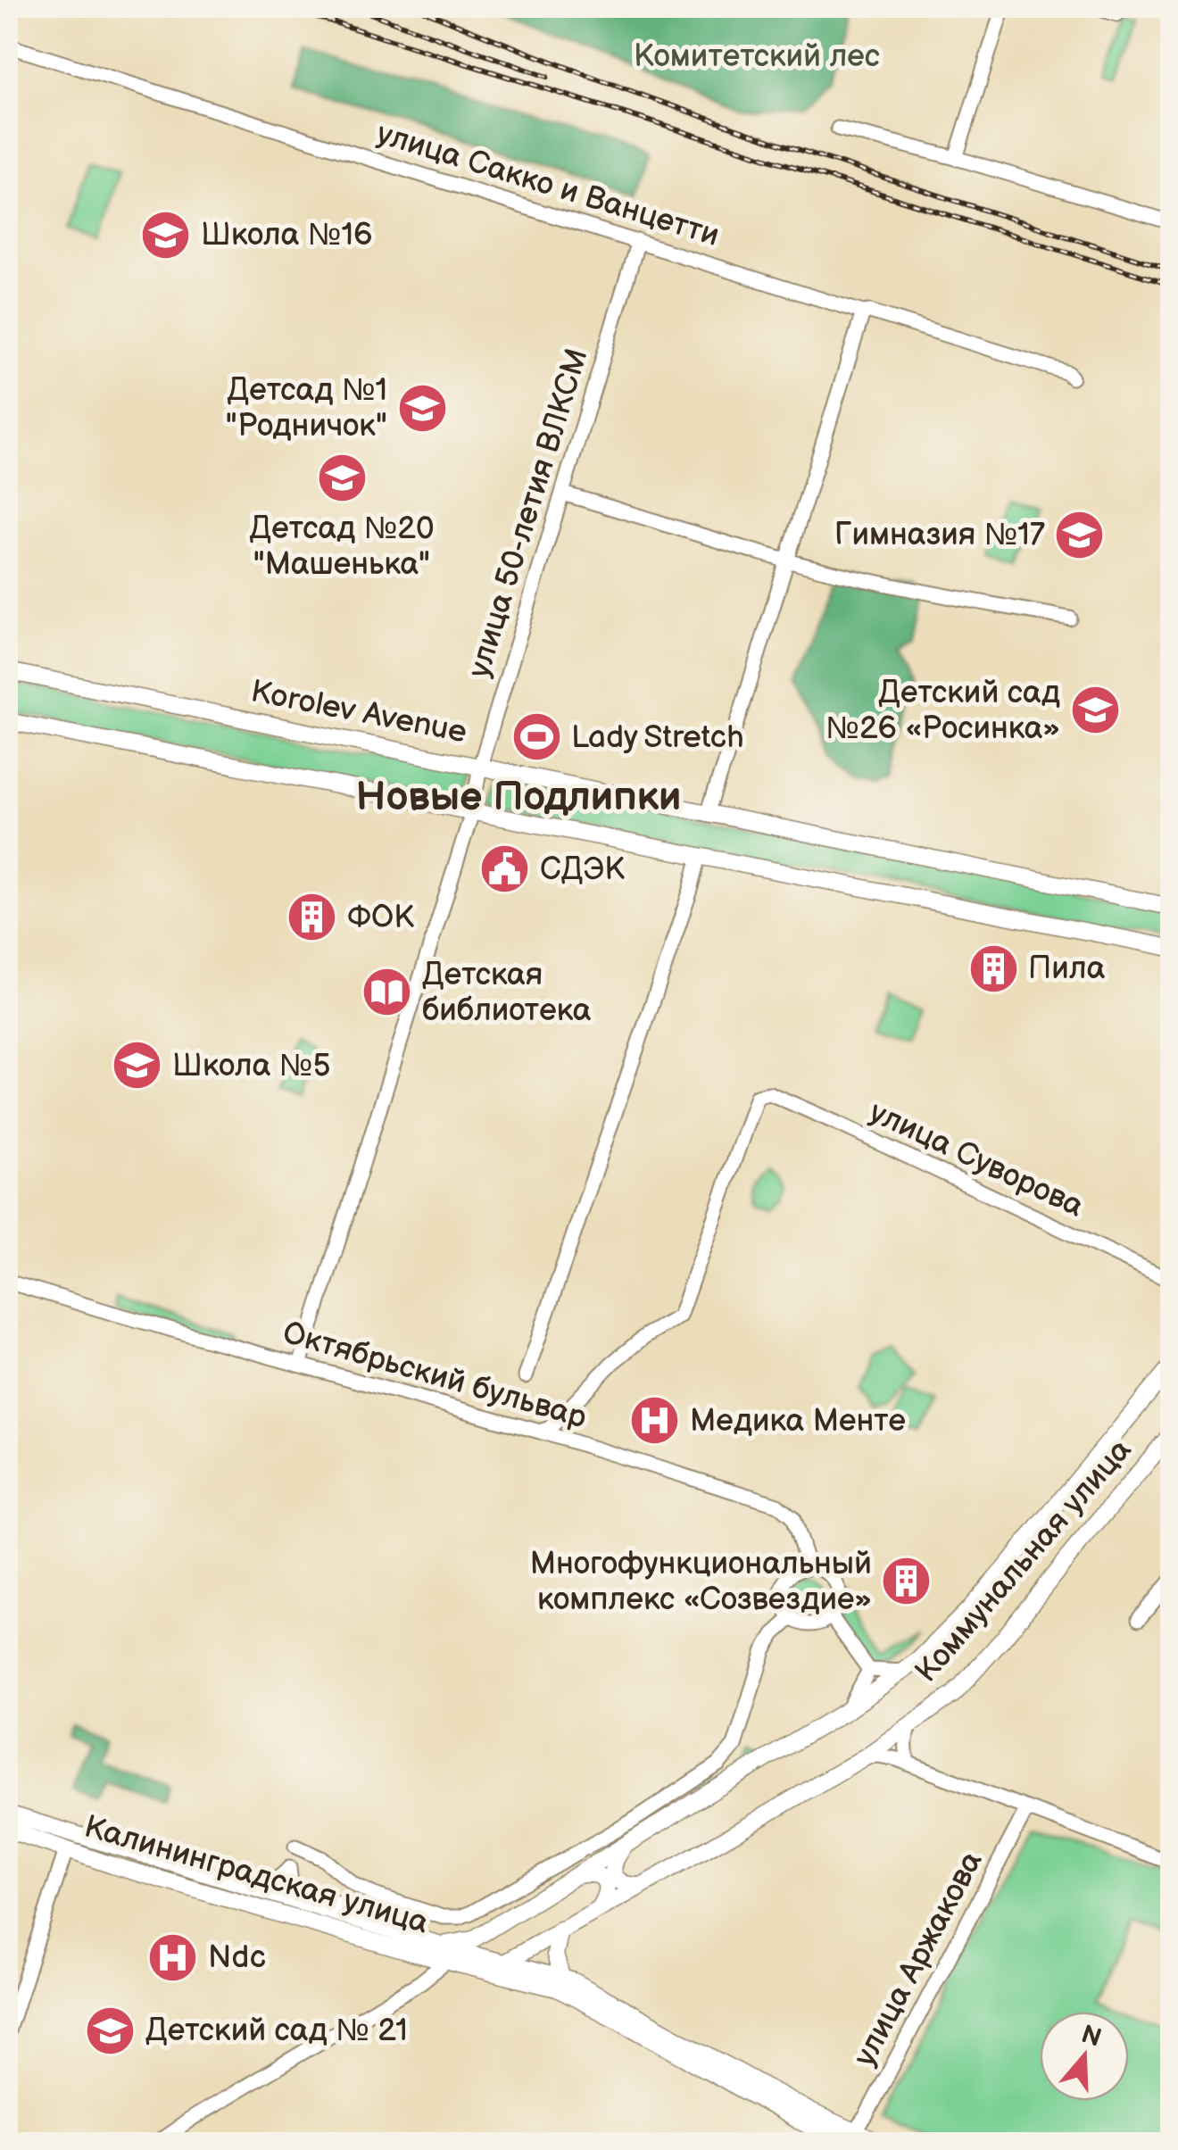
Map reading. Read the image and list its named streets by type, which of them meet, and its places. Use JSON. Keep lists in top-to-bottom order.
{
  "streets": {
    "main road": ["Korolev Avenue", "Коммунальная улица", "Калининградская улица"],
    "street": [
      "улица Сакко и Ванцетти",
      "улица 50-летия ВЛКСМ",
      "улица Суворова",
      "Октябрьский бульвар",
      "улица Аржакова"
    ]
  },
  "crossings": [
    ["улица Сакко и Ванцетти", "улица 50-летия ВЛКСМ"],
    ["улица 50-летия ВЛКСМ", "Korolev Avenue"],
    ["улица 50-летия ВЛКСМ", "Октябрьский бульвар"],
    ["улица Суворова", "Октябрьский бульвар"],
    ["Октябрьский бульвар", "Коммунальная улица"],
    ["Коммунальная улица", "Калининградская улица"],
    ["Калининградская улица", "улица Аржакова"]
  ],
  "districts": ["Новые Подлипки"],
  "parks": ["Комитетский лес"],
  "places": {
    "school or university": [
      "Школа №16",
      "Детсад №1 \"Родничок\"",
      "Детсад №20 \"Машенька\"",
      "Гимназия №17",
      "Детский сад №26 «Росинка»",
      "Школа №5",
      "Детский сад № 21"
    ],
    "sports": ["Lady Stretch"],
    "public building": ["СДЭК"],
    "building": ["ФОК", "Пила", "Многофункциональный комплекс «Созвездие»"],
    "library": ["Детская библиотека"],
    "hospital": ["Медика Менте", "Ndc"]
  },
  "north": "top"
}
